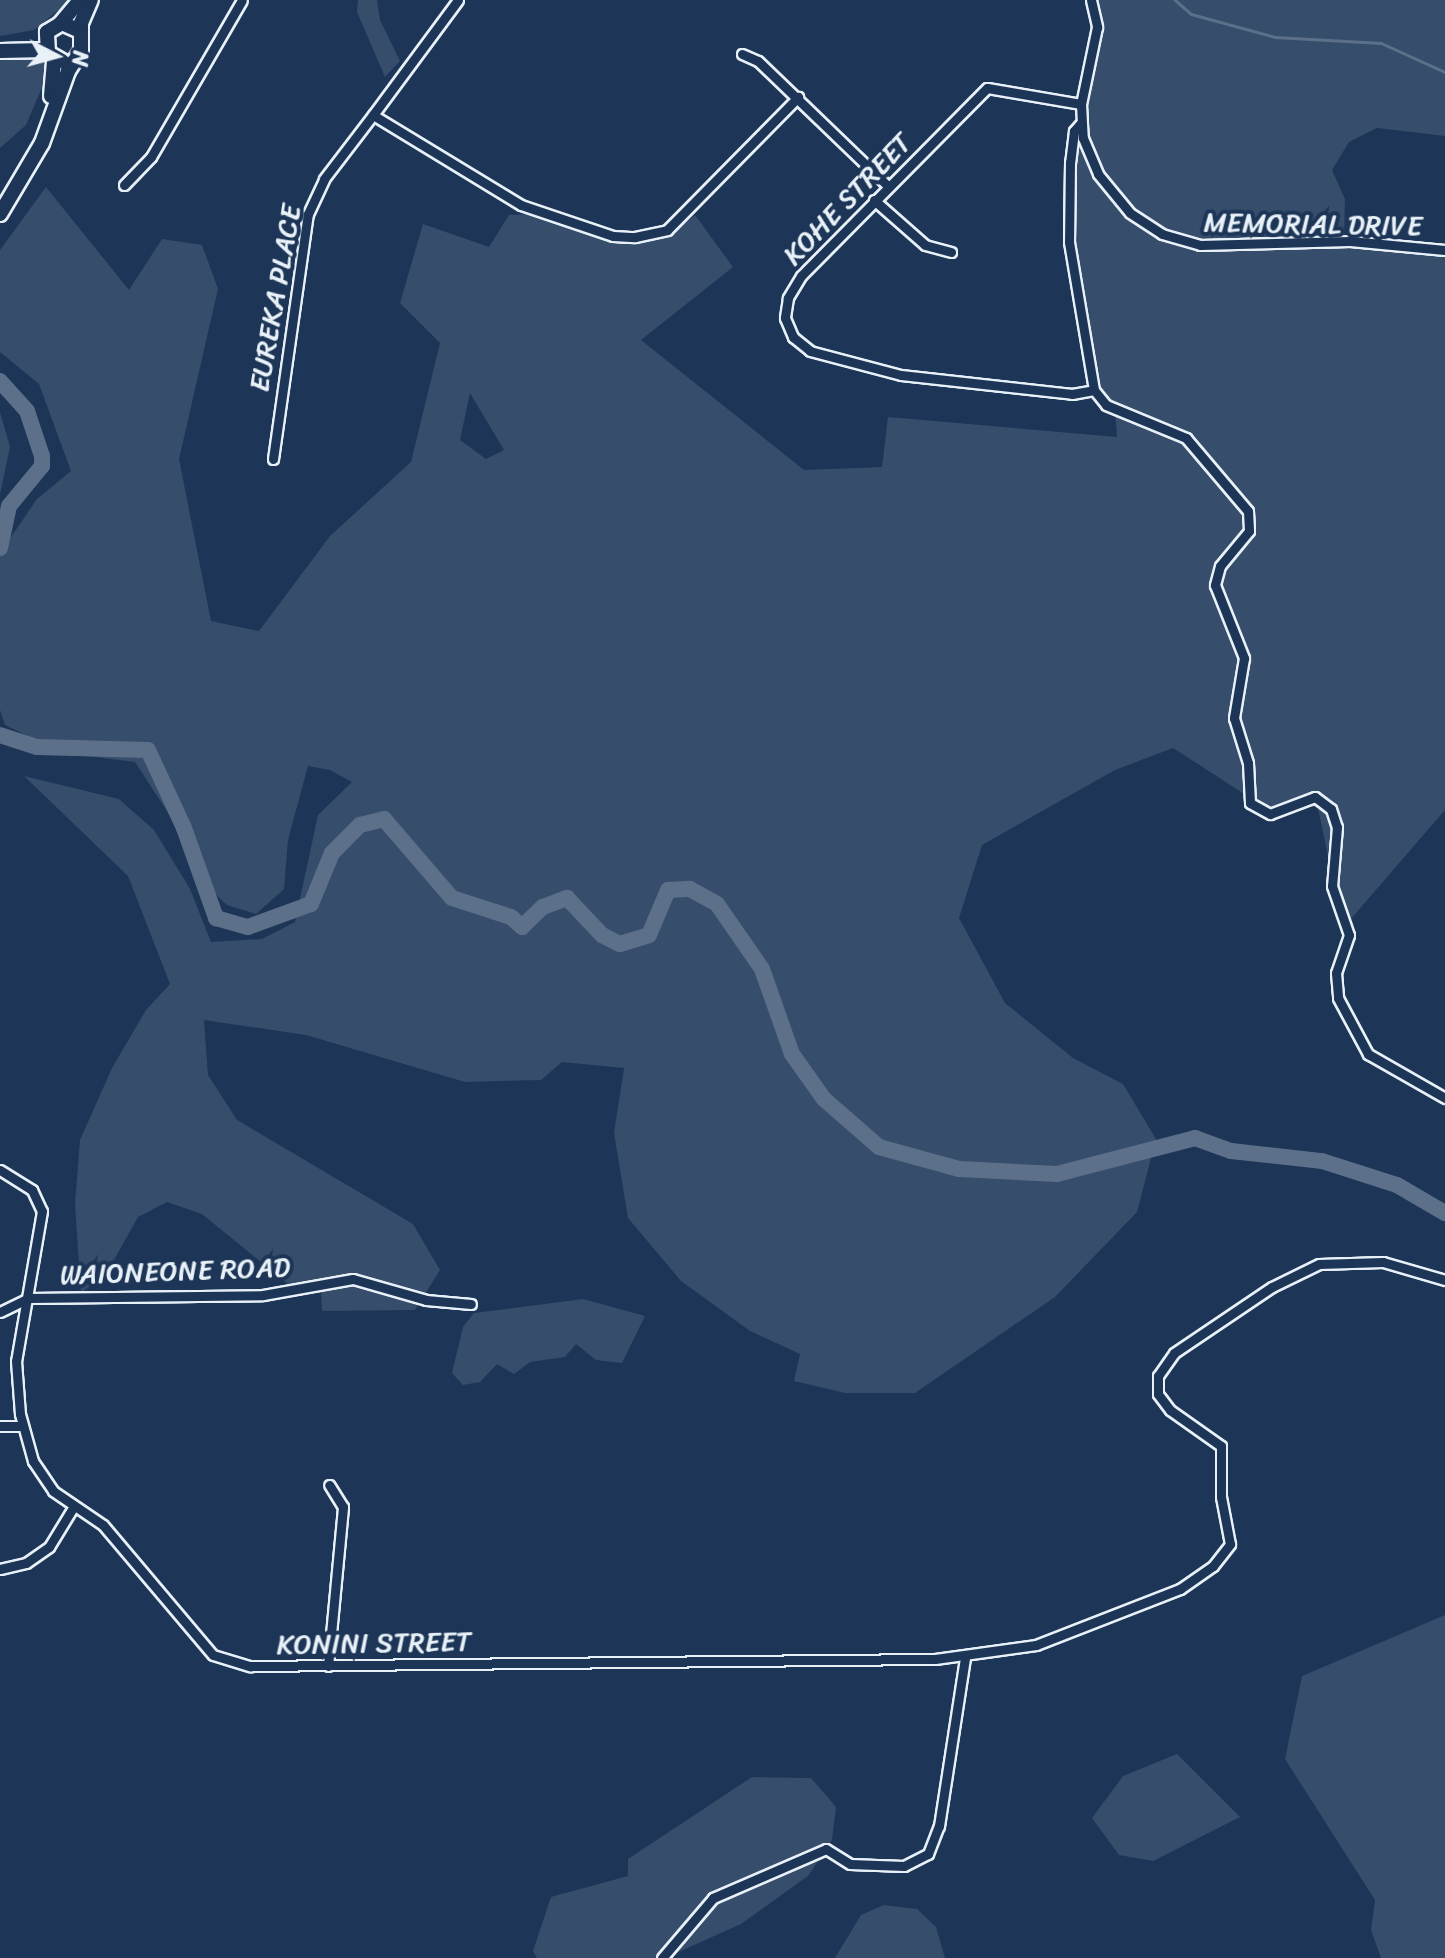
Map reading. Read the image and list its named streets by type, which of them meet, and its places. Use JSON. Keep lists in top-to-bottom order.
{
  "streets": {
    "street": [
      "KOHE STREET",
      "MEMORIAL DRIVE",
      "EUREKA PLACE",
      "WAIONEONE ROAD",
      "KONINI STREET"
    ]
  },
  "crossings": [
    ["KOHE STREET", "MEMORIAL DRIVE"],
    ["WAIONEONE ROAD", "KONINI STREET"]
  ],
  "north": "right"
}
